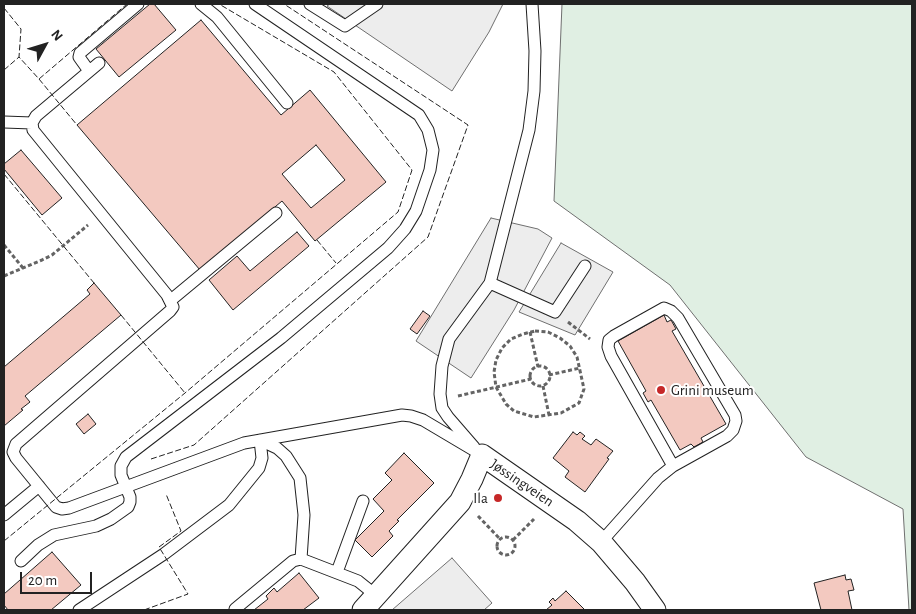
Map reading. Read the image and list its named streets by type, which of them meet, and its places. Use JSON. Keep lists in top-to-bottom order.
{
  "streets": {
    "street": ["Jøssingveien"]
  },
  "places": ["Grini museum", "Ila"],
  "scale_bar": "20 m",
  "north": "top right"
}
